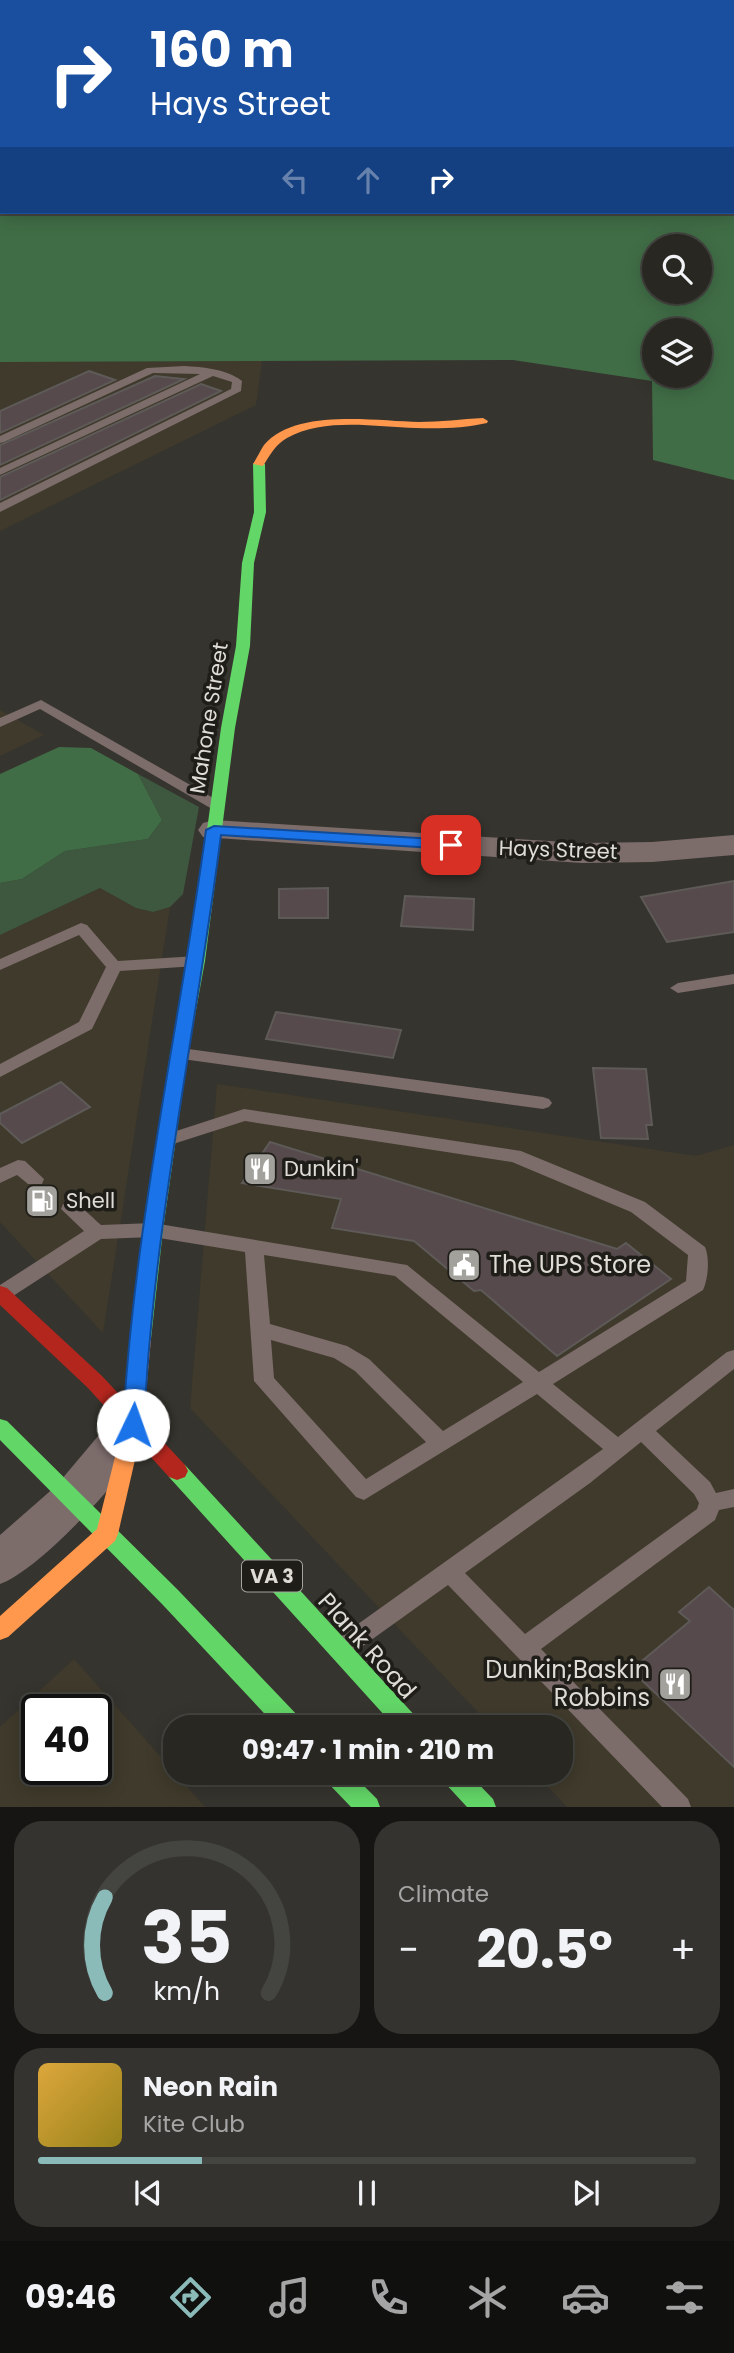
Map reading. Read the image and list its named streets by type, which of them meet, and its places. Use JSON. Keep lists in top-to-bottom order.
{
  "streets": {
    "main road": ["Mahone Street", "VA 3", "Plank Road"],
    "street": ["Hays Street"]
  },
  "crossings": [
    ["Mahone Street", "Hays Street"],
    ["Mahone Street", "Plank Road"]
  ],
  "places": {
    "restaurant": ["Dunkin'", "Dunkin;Baskin Robbins"],
    "fuel station": ["Shell"],
    "public building": ["The UPS Store"]
  },
  "page": {
    "turn": ["160 m", "Hays Street"],
    "limit": "40",
    "trip": "09:47 · 1 min · 210 m",
    "tile": "Climate",
    "heat": ["−", "20.5°", "+"],
    "song": ["Neon Rain", "Kite Club"],
    "tabs": "09:46",
    "gauge": ["35", "km/h"]
  }
}
